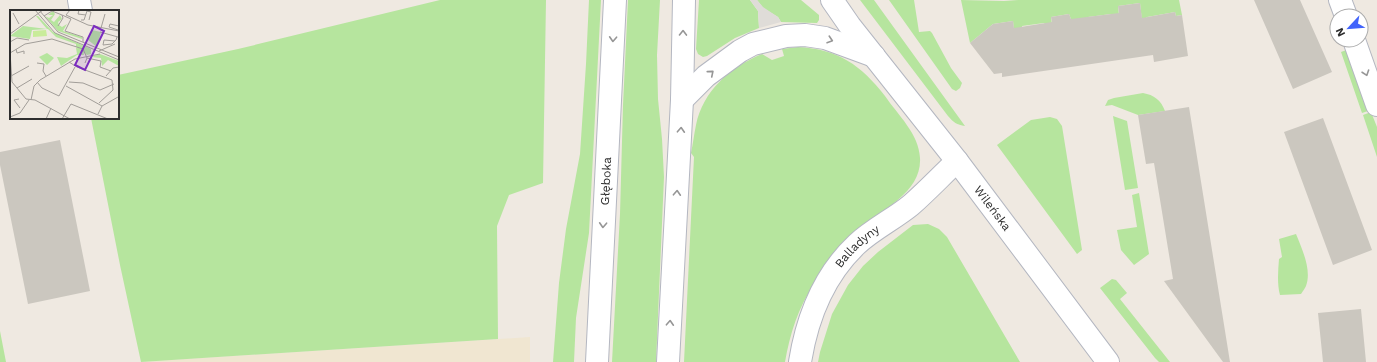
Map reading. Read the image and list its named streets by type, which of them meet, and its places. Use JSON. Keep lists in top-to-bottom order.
{
  "streets": {
    "street": ["Głęboka", "Wileńska", "Balladyny"]
  },
  "crossings": [
    ["Wileńska", "Balladyny"]
  ],
  "north": "bottom left"
}
